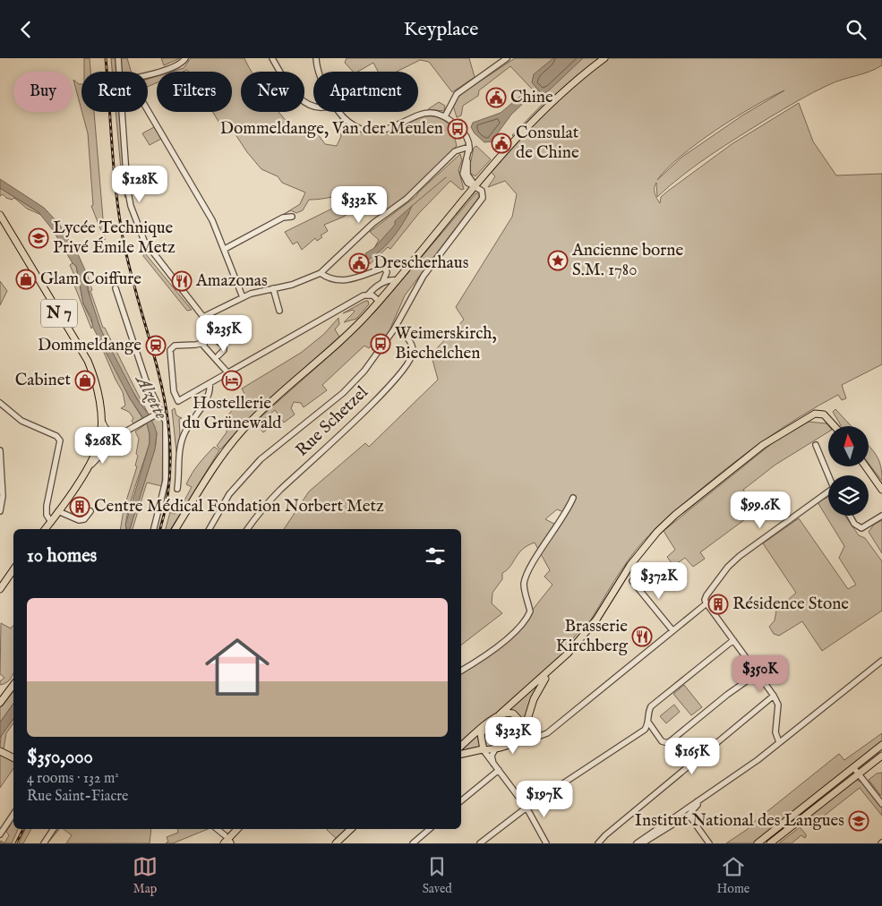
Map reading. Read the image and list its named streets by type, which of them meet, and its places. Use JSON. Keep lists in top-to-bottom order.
{
  "streets": {
    "main road": ["N 7"],
    "street": ["Rue Schetzel"]
  },
  "water": ["Alzette"],
  "places": {
    "public building": ["Chine", "Consulat de Chine", "Drescherhaus"],
    "bus stop": ["Dommeldange, Van der Meulen", "Weimerskirch, Biechelchen"],
    "school or university": ["Lycée Technique Privé Émile Metz", "Institut National des Langues"],
    "place": ["Ancienne borne S.M. 1780"],
    "shop": ["Glam Coiffure", "Cabinet"],
    "restaurant": ["Amazonas", "Brasserie Kirchberg"],
    "station": ["Dommeldange"],
    "hotel": ["Hostellerie du Grünewald"],
    "building": ["Centre Médical Fondation Norbert Metz", "Résidence Stone"]
  },
  "north": "top",
  "page": {
    "header": "Keyplace",
    "chip": [
      "Buy",
      "Rent",
      "Filters",
      "New",
      "Apartment"
    ],
    "price": [
      "$128K",
      "$332K",
      "$235K",
      "$268K",
      "$99.6K",
      "$372K",
      "$350K",
      "$323K",
      "$165K",
      "$197K"
    ],
    "heading": "10 homes",
    "list": [
      {
        "name": "$350,000",
        "note": "4 rooms · 132 m² · Rue Saint-Fiacre"
      }
    ],
    "tabs": ["Map", "Saved", "Home"]
  }
}
